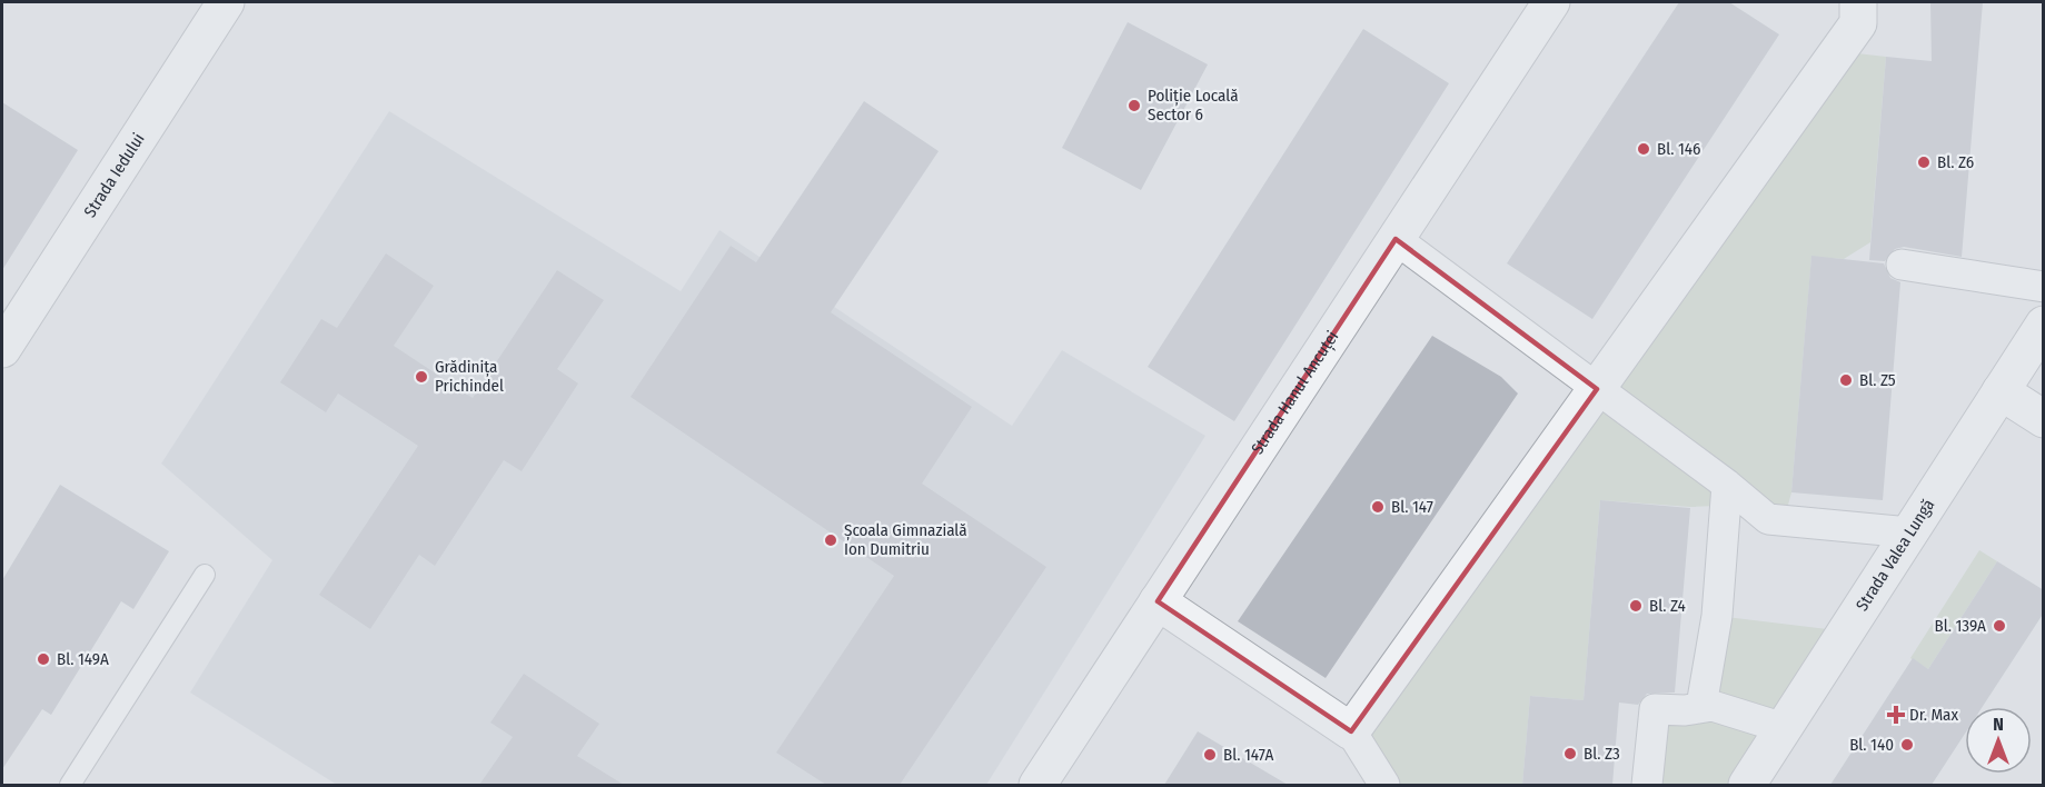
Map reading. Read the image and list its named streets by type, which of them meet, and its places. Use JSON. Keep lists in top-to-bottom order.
{
  "streets": {
    "street": ["Strada Iedului", "Strada Hanul Ancuței", "Strada Valea Lungă"]
  },
  "places": {
    "other": [
      "Poliție Locală Sector 6",
      "Bl. 146",
      "Bl. Z6",
      "Grădinița Prichindel",
      "Bl. Z5",
      "Bl. 147",
      "Școala Gimnazială Ion Dumitriu",
      "Bl. Z4",
      "Bl. 139A",
      "Bl. 149A",
      "Bl. 140",
      "Bl. Z3",
      "Bl. 147A"
    ],
    "health": ["Dr. Max"]
  },
  "north": "top"
}
